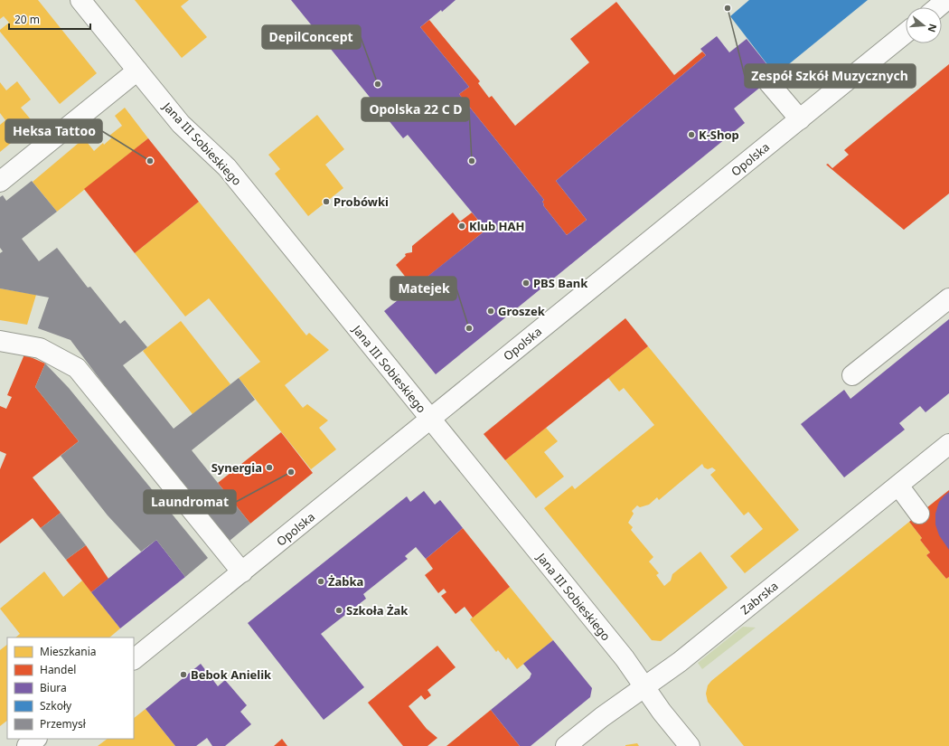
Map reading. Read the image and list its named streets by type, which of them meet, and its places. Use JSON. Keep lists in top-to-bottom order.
{
  "streets": {
    "street": ["Jana III Sobieskiego", "Opolska", "Zabrska"]
  },
  "crossings": [
    ["Jana III Sobieskiego", "Opolska"],
    ["Jana III Sobieskiego", "Zabrska"]
  ],
  "places": [
    "Zespół Szkół Muzycznych",
    "DepilConcept",
    "K-Shop",
    "Heksa Tattoo",
    "Opolska 22 C D",
    "Probówki",
    "Klub HAH",
    "PBS Bank",
    "Groszek",
    "Matejek",
    "Synergia",
    "Laundromat",
    "Żabka",
    "Szkoła Żak",
    "Bebok Anielik"
  ],
  "legend": [
    "Mieszkania",
    "Handel",
    "Biura",
    "Szkoły",
    "Przemysł"
  ],
  "scale_bar": "20 m",
  "north": "right"
}
